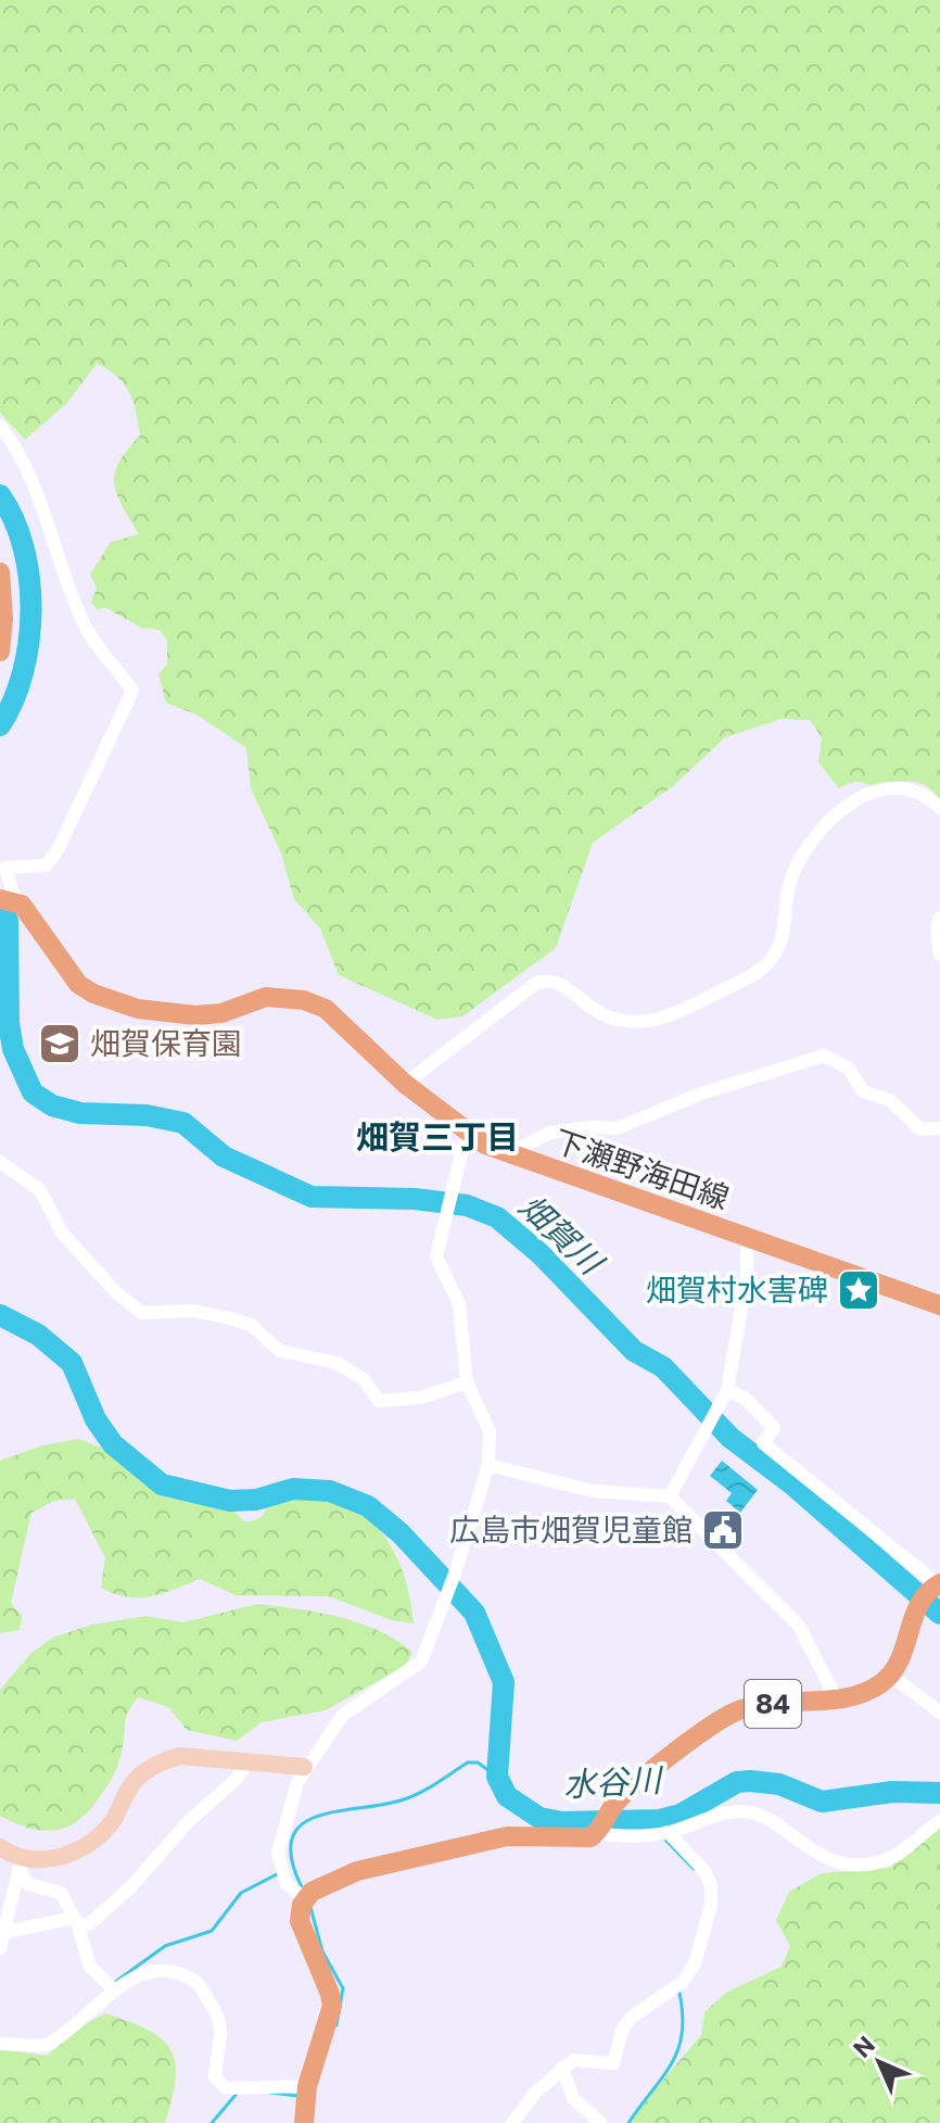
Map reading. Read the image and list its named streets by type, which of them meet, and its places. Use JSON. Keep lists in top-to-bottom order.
{
  "streets": {
    "main road": ["下瀬野海田線", "84"]
  },
  "districts": ["畑賀三丁目"],
  "water": ["畑賀川", "水谷川"],
  "places": {
    "school or university": ["畑賀保育園"],
    "place": ["畑賀村水害碑"],
    "public building": ["広島市畑賀児童館"]
  },
  "north": "top left"
}
